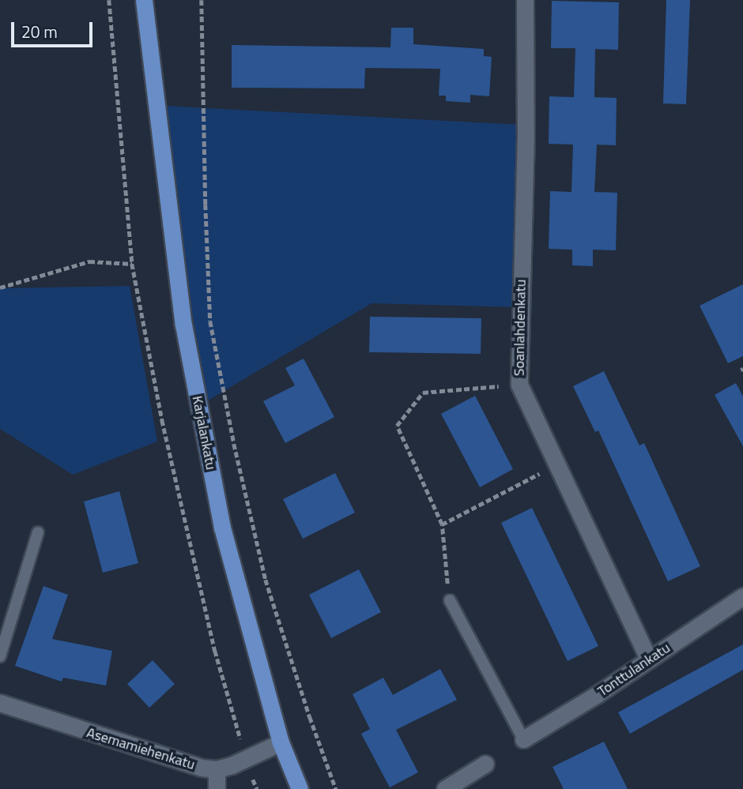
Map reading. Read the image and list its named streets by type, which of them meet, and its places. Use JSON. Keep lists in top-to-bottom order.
{
  "streets": {
    "main road": ["Karjalankatu"],
    "street": ["Soanlahdenkatu", "Tonttulankatu", "Asemamiehenkatu"]
  },
  "crossings": [
    ["Soanlahdenkatu", "Tonttulankatu"]
  ],
  "scale_bar": "20 m"
}
